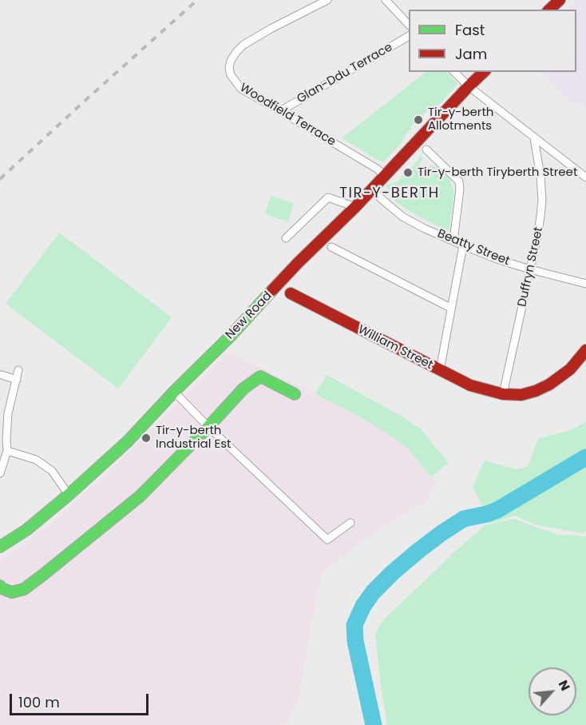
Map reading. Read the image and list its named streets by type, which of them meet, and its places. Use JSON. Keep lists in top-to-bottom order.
{
  "streets": {
    "street": [
      "Glan-Ddu Terrace",
      "Woodfield Terrace",
      "Beatty Street",
      "Duffryn Street",
      "New Road",
      "William Street"
    ]
  },
  "crossings": [
    ["Glan-Ddu Terrace", "Woodfield Terrace"],
    ["Woodfield Terrace", "New Road"],
    ["Beatty Street", "Duffryn Street"],
    ["Beatty Street", "New Road"],
    ["Duffryn Street", "William Street"]
  ],
  "districts": ["TIR-Y-BERTH"],
  "places": ["Tir-y-berth Allotments", "Tir-y-berth Tiryberth Street", "Tir-y-berth Industrial Est"],
  "legend": ["Fast", "Jam"],
  "scale_bar": "100 m",
  "north": "top right"
}
